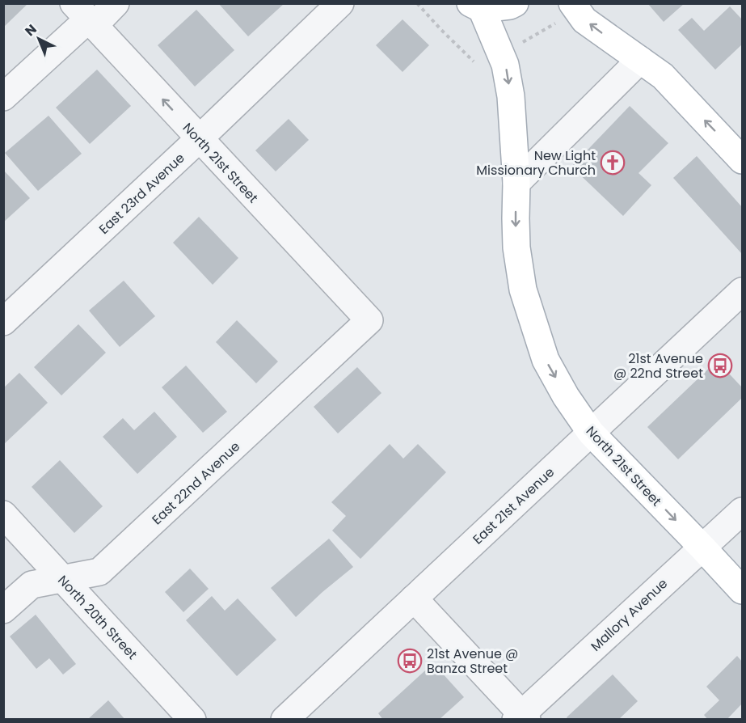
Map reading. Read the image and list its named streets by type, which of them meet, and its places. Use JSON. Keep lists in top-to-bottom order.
{
  "streets": {
    "main road": ["North 21st Street"],
    "street": [
      "East 23rd Avenue",
      "East 22nd Avenue",
      "East 21st Avenue",
      "Mallory Avenue",
      "North 20th Street"
    ]
  },
  "crossings": [
    ["North 21st Street", "East 23rd Avenue"],
    ["North 21st Street", "East 22nd Avenue"],
    ["North 21st Street", "East 21st Avenue"],
    ["North 21st Street", "Mallory Avenue"],
    ["East 22nd Avenue", "North 20th Street"]
  ],
  "places": {
    "church": ["New Light Missionary Church"],
    "bus stop": ["21st Avenue @ 22nd Street", "21st Avenue @ Banza Street"]
  },
  "north": "top left"
}
